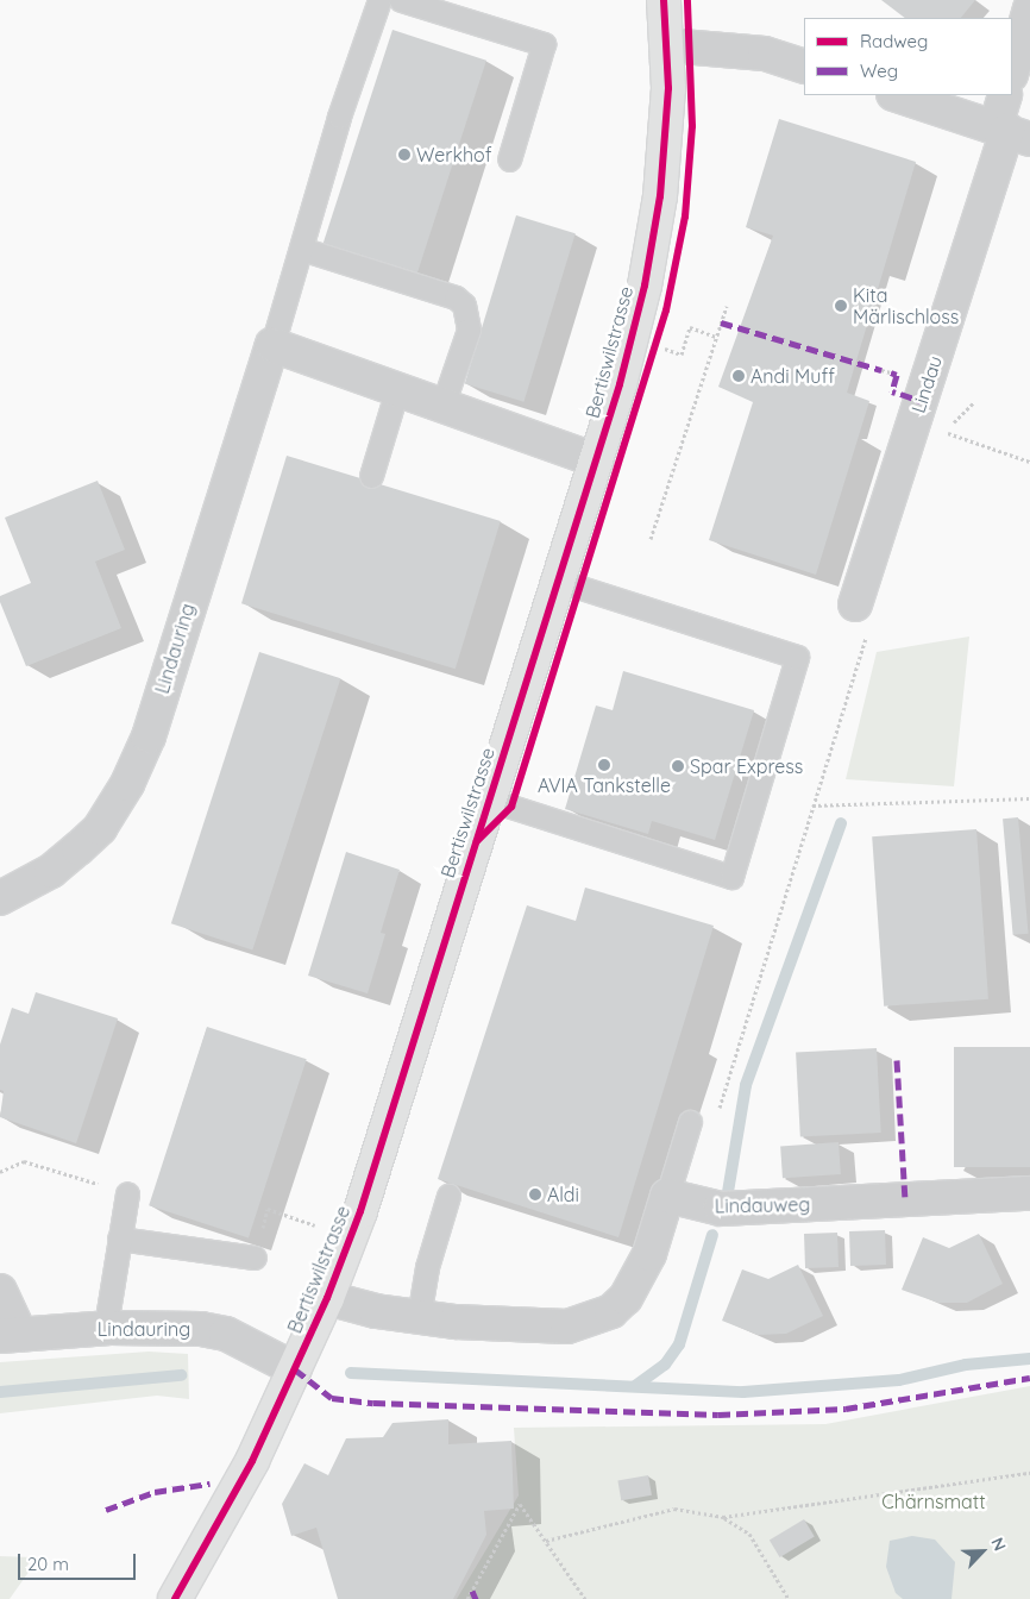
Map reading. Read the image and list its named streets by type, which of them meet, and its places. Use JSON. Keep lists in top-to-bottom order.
{
  "streets": {
    "main road": ["Bertiswilstrasse"],
    "street": ["Lindau", "Lindauring", "Lindauweg"]
  },
  "crossings": [
    ["Bertiswilstrasse", "Lindauring"]
  ],
  "parks": ["Chärnsmatt"],
  "places": [
    "Werkhof",
    "Kita Märlischloss",
    "Andi Muff",
    "AVIA Tankstelle",
    "Spar Express",
    "Aldi"
  ],
  "legend": ["Radweg", "Weg"],
  "scale_bar": "20 m",
  "north": "top right"
}
